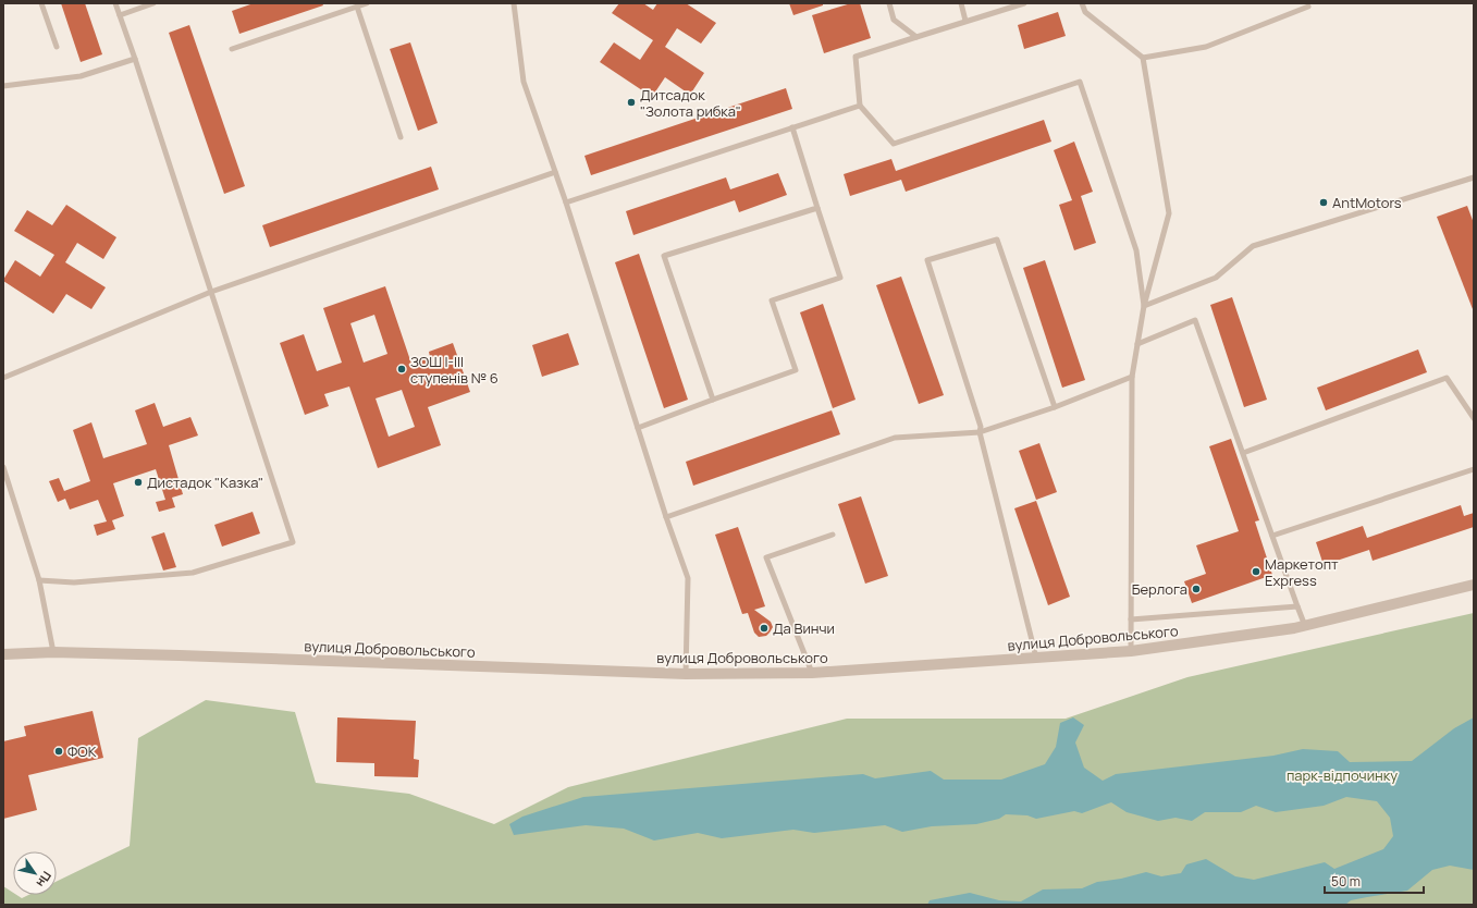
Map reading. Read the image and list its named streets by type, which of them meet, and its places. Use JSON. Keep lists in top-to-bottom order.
{
  "streets": {
    "street": ["вулиця Добровольського"]
  },
  "parks": ["парк-відпочинку"],
  "places": [
    "Дитсадок \"Золота рибка\"",
    "AntMotors",
    "ЗОШ І-ІІІ ступенів № 6",
    "Дистадок \"Казка\"",
    "Маркетопт Express",
    "Берлога",
    "Да Винчи",
    "ФОК"
  ],
  "scale_bar": "50 m",
  "north": "bottom right"
}
